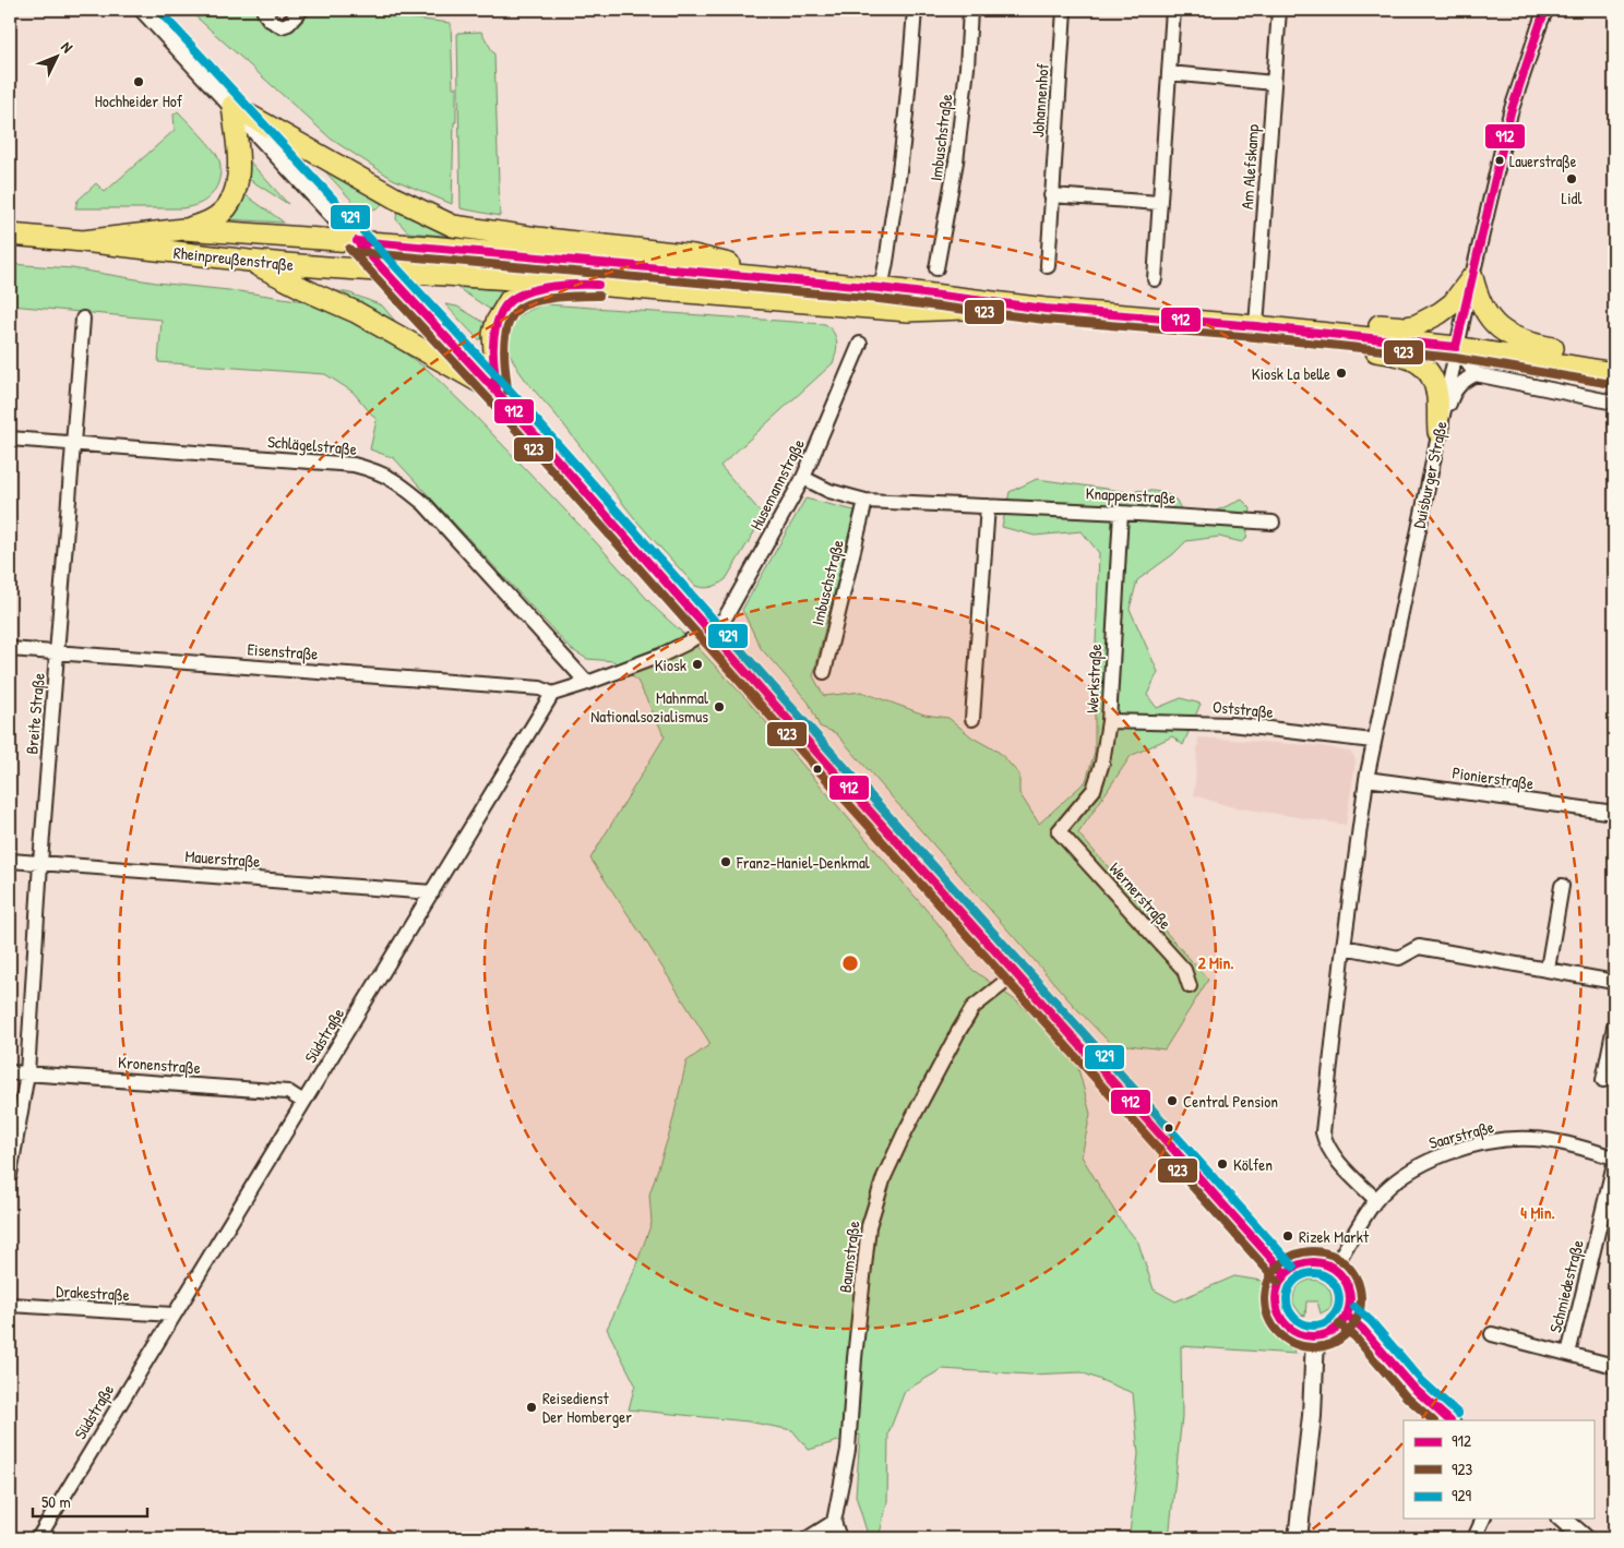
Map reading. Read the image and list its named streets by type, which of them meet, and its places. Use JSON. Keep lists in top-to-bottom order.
{
  "streets": {
    "main road": ["Rheinpreußenstraße"],
    "street": [
      "Johannenhof",
      "Imbuschstraße",
      "Am Alefskamp",
      "Schlägelstraße",
      "Duisburger Straße",
      "Husemannstraße",
      "Knappenstraße",
      "Eisenstraße",
      "Werkstraße",
      "Oststraße",
      "Breite Straße",
      "Pionierstraße",
      "Mauerstraße",
      "Wernerstraße",
      "Südstraße",
      "Kronenstraße",
      "Saarstraße",
      "Baumstraße",
      "Schmiedestraße",
      "Drakestraße"
    ]
  },
  "crossings": [
    ["Imbuschstraße", "Knappenstraße"],
    ["Schlägelstraße", "Breite Straße"],
    ["Duisburger Straße", "Oststraße"],
    ["Duisburger Straße", "Pionierstraße"],
    ["Duisburger Straße", "Saarstraße"],
    ["Husemannstraße", "Knappenstraße"],
    ["Knappenstraße", "Werkstraße"],
    ["Eisenstraße", "Breite Straße"],
    ["Eisenstraße", "Südstraße"],
    ["Werkstraße", "Oststraße"],
    ["Werkstraße", "Wernerstraße"],
    ["Breite Straße", "Mauerstraße"],
    ["Breite Straße", "Kronenstraße"],
    ["Mauerstraße", "Südstraße"],
    ["Südstraße", "Kronenstraße"],
    ["Südstraße", "Drakestraße"]
  ],
  "places": [
    "Hochheider Hof",
    "Lauerstraße",
    "Lidl",
    "Kiosk La belle",
    "Kiosk",
    "Mahnmal Nationalsozialismus",
    "Franz-Haniel-Denkmal",
    "Central Pension",
    "Kölfen",
    "Rizek Markt",
    "Reisedienst Der Homberger"
  ],
  "lines": ["transit line 912", "transit line 929", "transit line 923"],
  "legend": ["912", "923", "929"],
  "scale_bar": "50 m",
  "north": "top right",
  "rings": ["2 Min.", "4 Min."]
}
